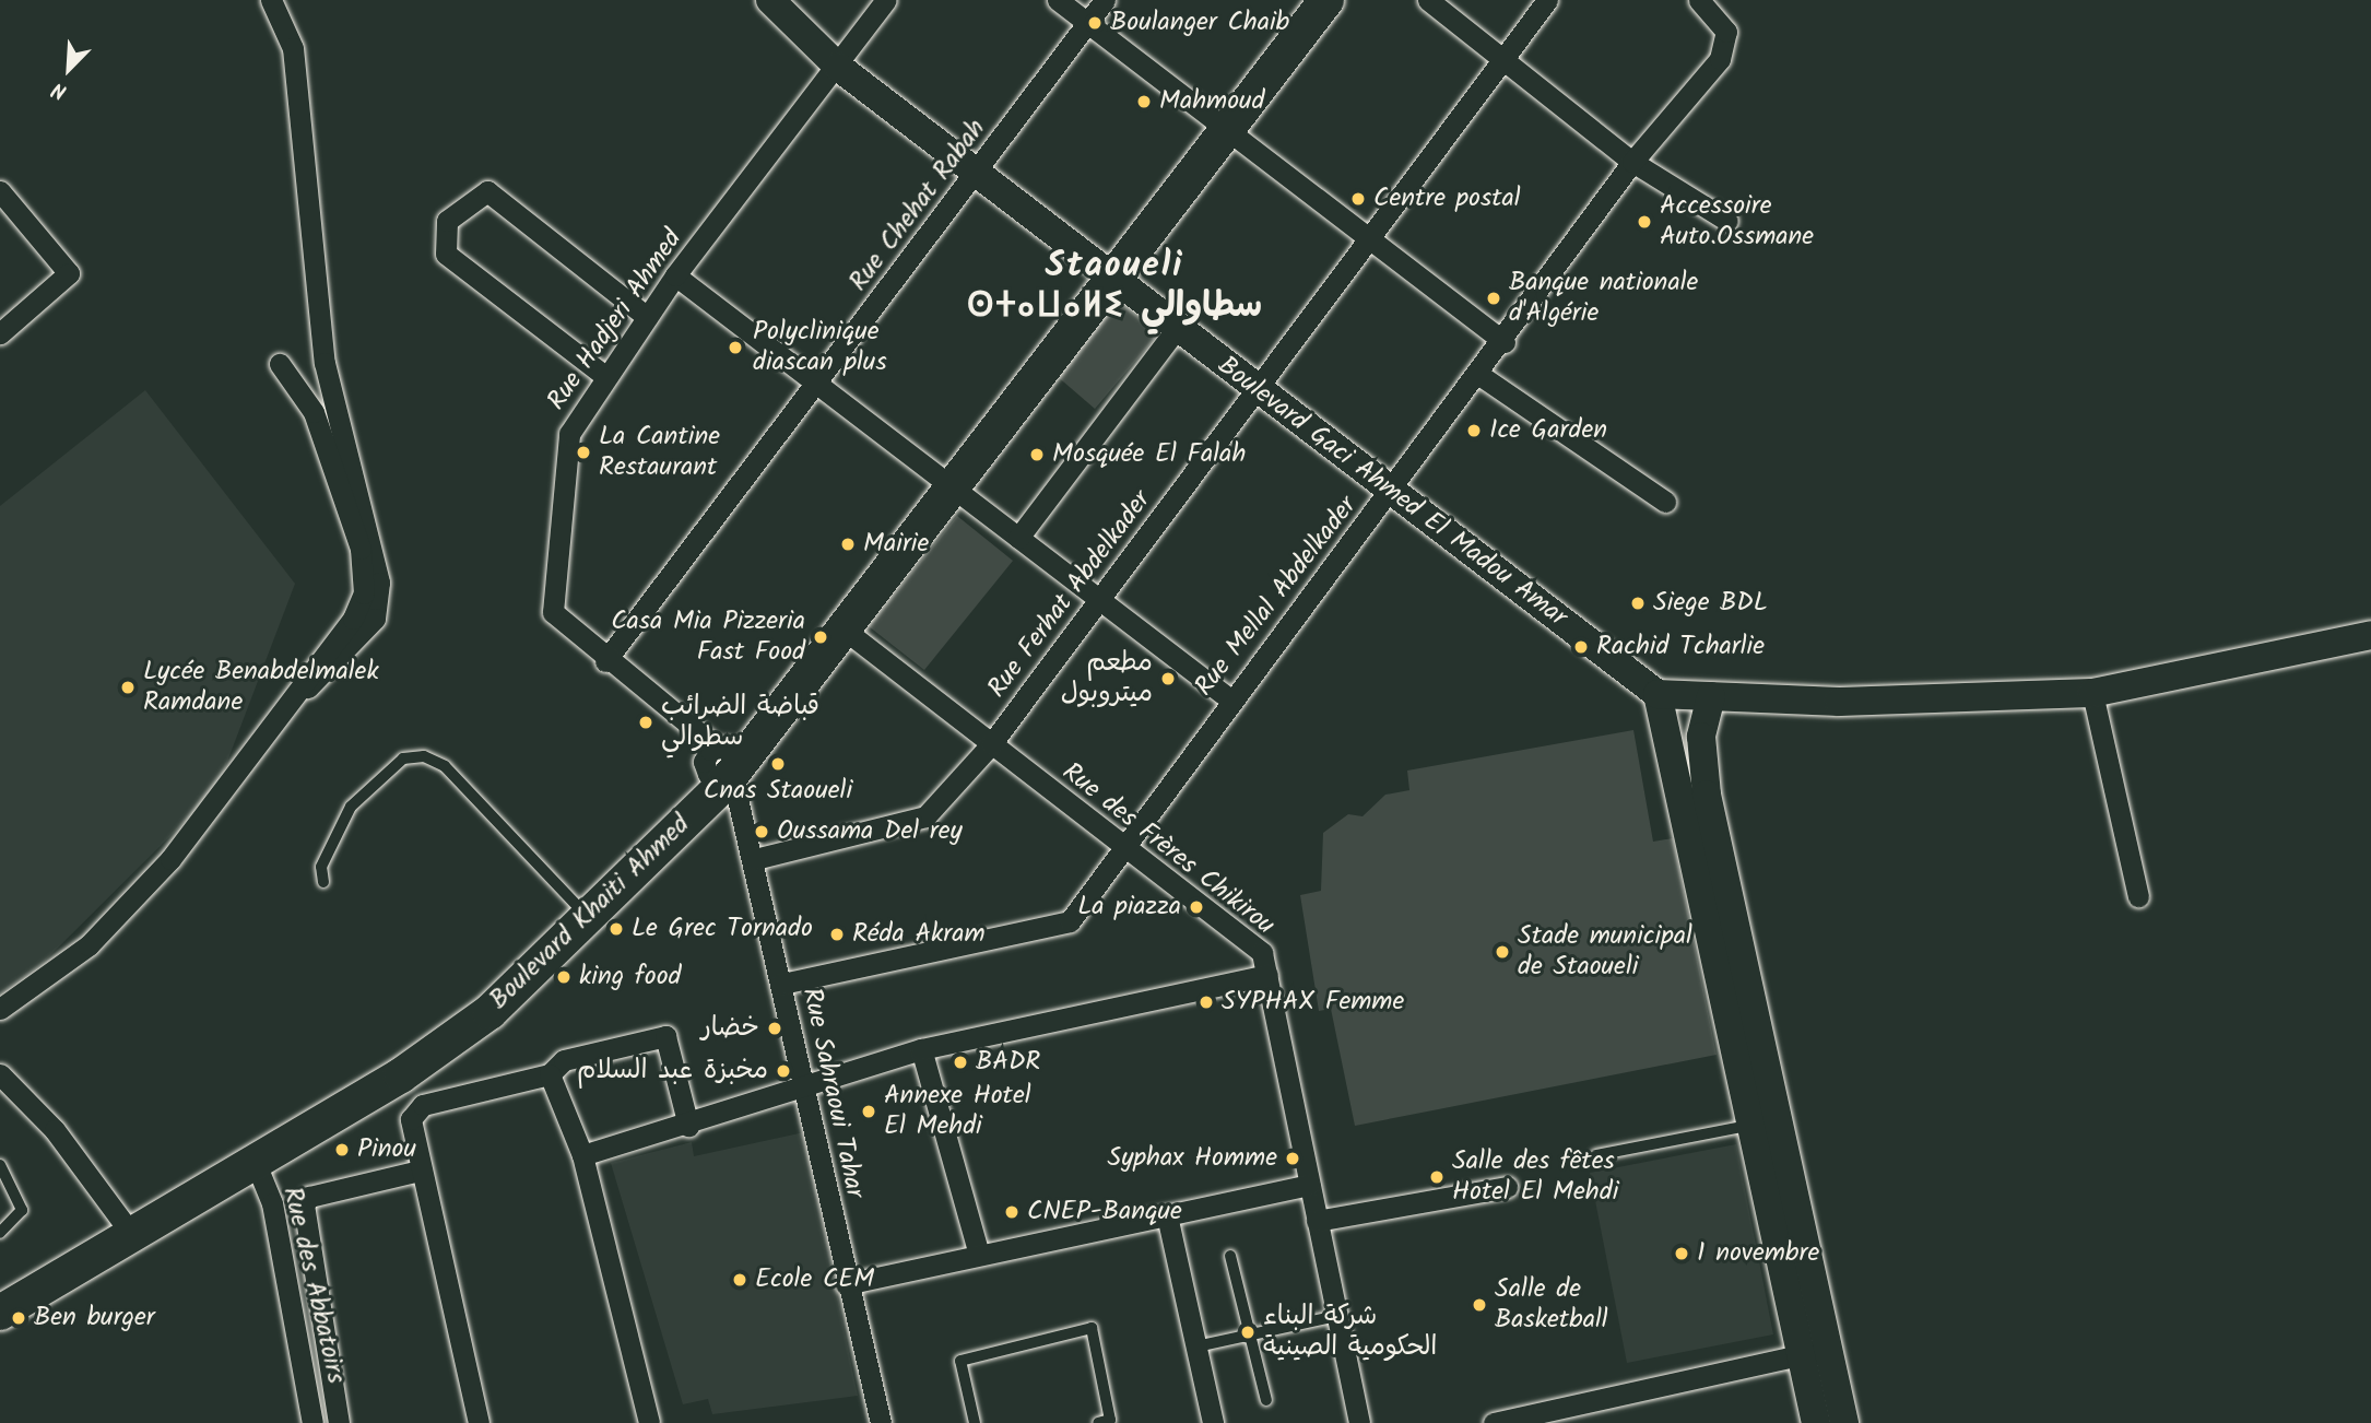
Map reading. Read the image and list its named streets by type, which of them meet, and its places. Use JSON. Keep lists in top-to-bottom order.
{
  "streets": {
    "highway": ["Boulevard Khaiti Ahmed"],
    "main road": ["Boulevard Gaci Ahmed El Madou Amar"],
    "street": [
      "Rue Chehat Rabah",
      "Rue Hadjeri Ahmed",
      "Rue Ferhat Abdelkader",
      "Rue Mellal Abdelkader",
      "Rue des Frères Chikirou",
      "Rue Sahraoui Tahar",
      "Rue des Abbatoirs"
    ]
  },
  "crossings": [
    ["Rue Chehat Rabah", "Rue Hadjeri Ahmed"],
    ["Rue Chehat Rabah", "Boulevard Gaci Ahmed El Madou Amar"],
    ["Rue Hadjeri Ahmed", "Boulevard Gaci Ahmed El Madou Amar"],
    ["Rue Hadjeri Ahmed", "Boulevard Khaiti Ahmed"],
    ["Rue Hadjeri Ahmed", "Rue Sahraoui Tahar"],
    ["Boulevard Gaci Ahmed El Madou Amar", "Rue Ferhat Abdelkader"],
    ["Boulevard Gaci Ahmed El Madou Amar", "Rue Mellal Abdelkader"],
    ["Boulevard Gaci Ahmed El Madou Amar", "Boulevard Khaiti Ahmed"],
    ["Rue Ferhat Abdelkader", "Rue des Frères Chikirou"],
    ["Rue Ferhat Abdelkader", "Rue Sahraoui Tahar"],
    ["Rue Mellal Abdelkader", "Rue des Frères Chikirou"],
    ["Rue Mellal Abdelkader", "Rue Sahraoui Tahar"],
    ["Rue des Frères Chikirou", "Boulevard Khaiti Ahmed"],
    ["Boulevard Khaiti Ahmed", "Rue Sahraoui Tahar"],
    ["Boulevard Khaiti Ahmed", "Rue des Abbatoirs"]
  ],
  "districts": ["Staoueli ⵙⵜⴰⵡⴰⵍⵉ سطاوالي"],
  "places": [
    "Boulanger Chaib",
    "Mahmoud",
    "Centre postal",
    "Accessoire Auto.Ossmane",
    "Banque nationale d'Algérie",
    "Polyclinique diascan plus",
    "Ice Garden",
    "La Cantine Restaurant",
    "Mosquée El Falah",
    "Mairie",
    "Siege BDL",
    "Casa Mia Pizzeria Fast Food",
    "Rachid Tcharlie",
    "مطعم ميتروبول",
    "Lycée Benabdelmalek Ramdane",
    "قباضة الضرائب سطوالي",
    "Cnas Staoueli",
    "Oussama Del rey",
    "La piazza",
    "Le Grec Tornado",
    "Réda Akram",
    "Stade municipal de Staoueli",
    "king food",
    "SYPHAX Femme",
    "خضار",
    "BADR",
    "مخبزة عبد السلام",
    "Annexe Hotel El Mehdi",
    "Pinou",
    "Syphax Homme",
    "Salle des fêtes Hotel El Mehdi",
    "CNEP-Banque",
    "1 novembre",
    "Ecole CEM",
    "Salle de Basketball",
    "Ben burger",
    "شركة البناء الحكومية الصينية"
  ],
  "north": "bottom left"
}
